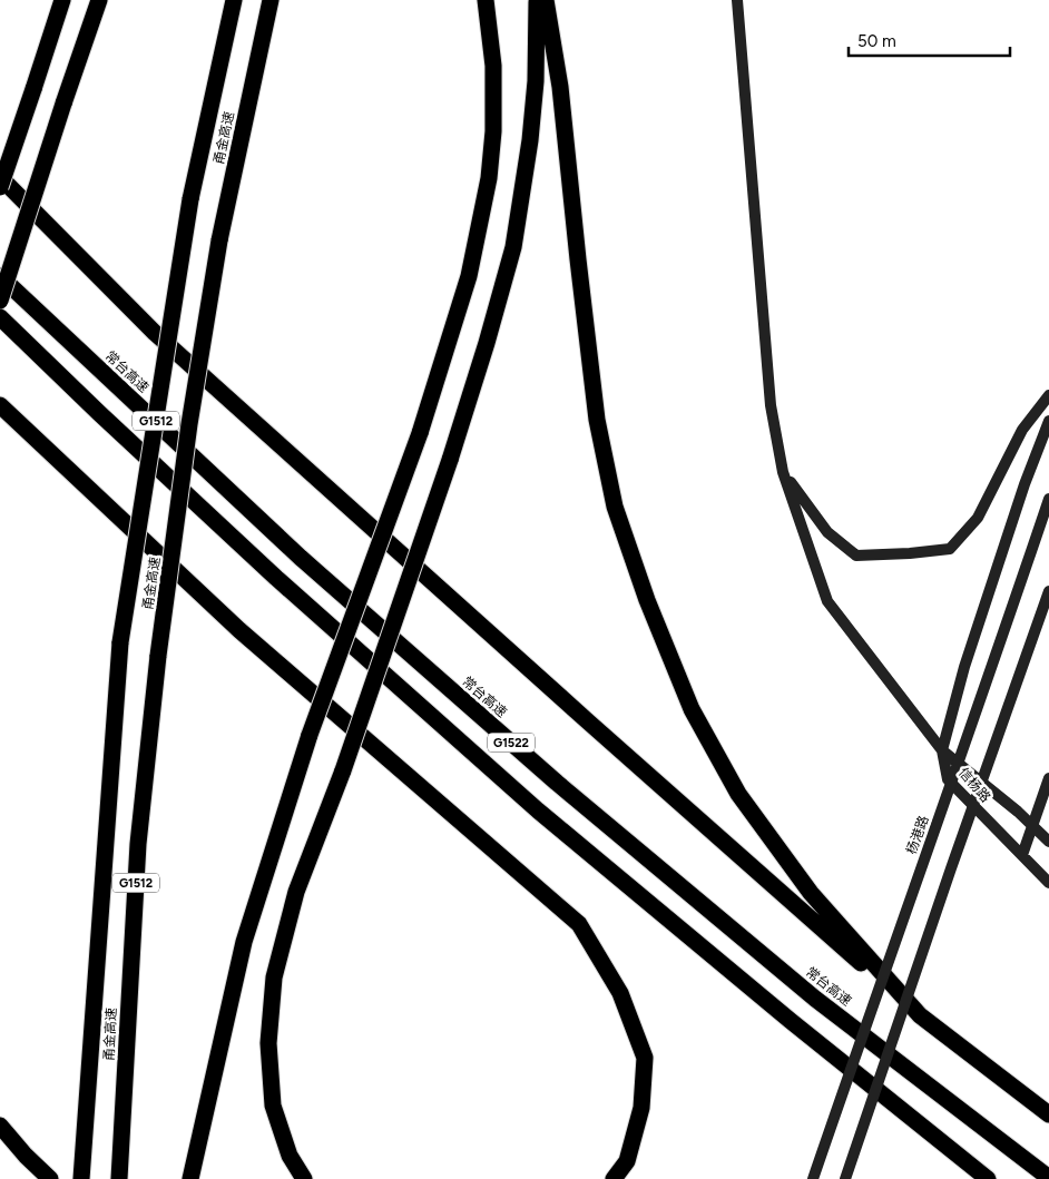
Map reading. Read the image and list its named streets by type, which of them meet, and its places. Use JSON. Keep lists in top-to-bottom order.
{
  "streets": {
    "highway": [
      "甬金高速",
      "常台高速",
      "G1512",
      "G1522"
    ],
    "street": ["信杨路", "杨港路"]
  },
  "scale_bar": "50 m"
}
